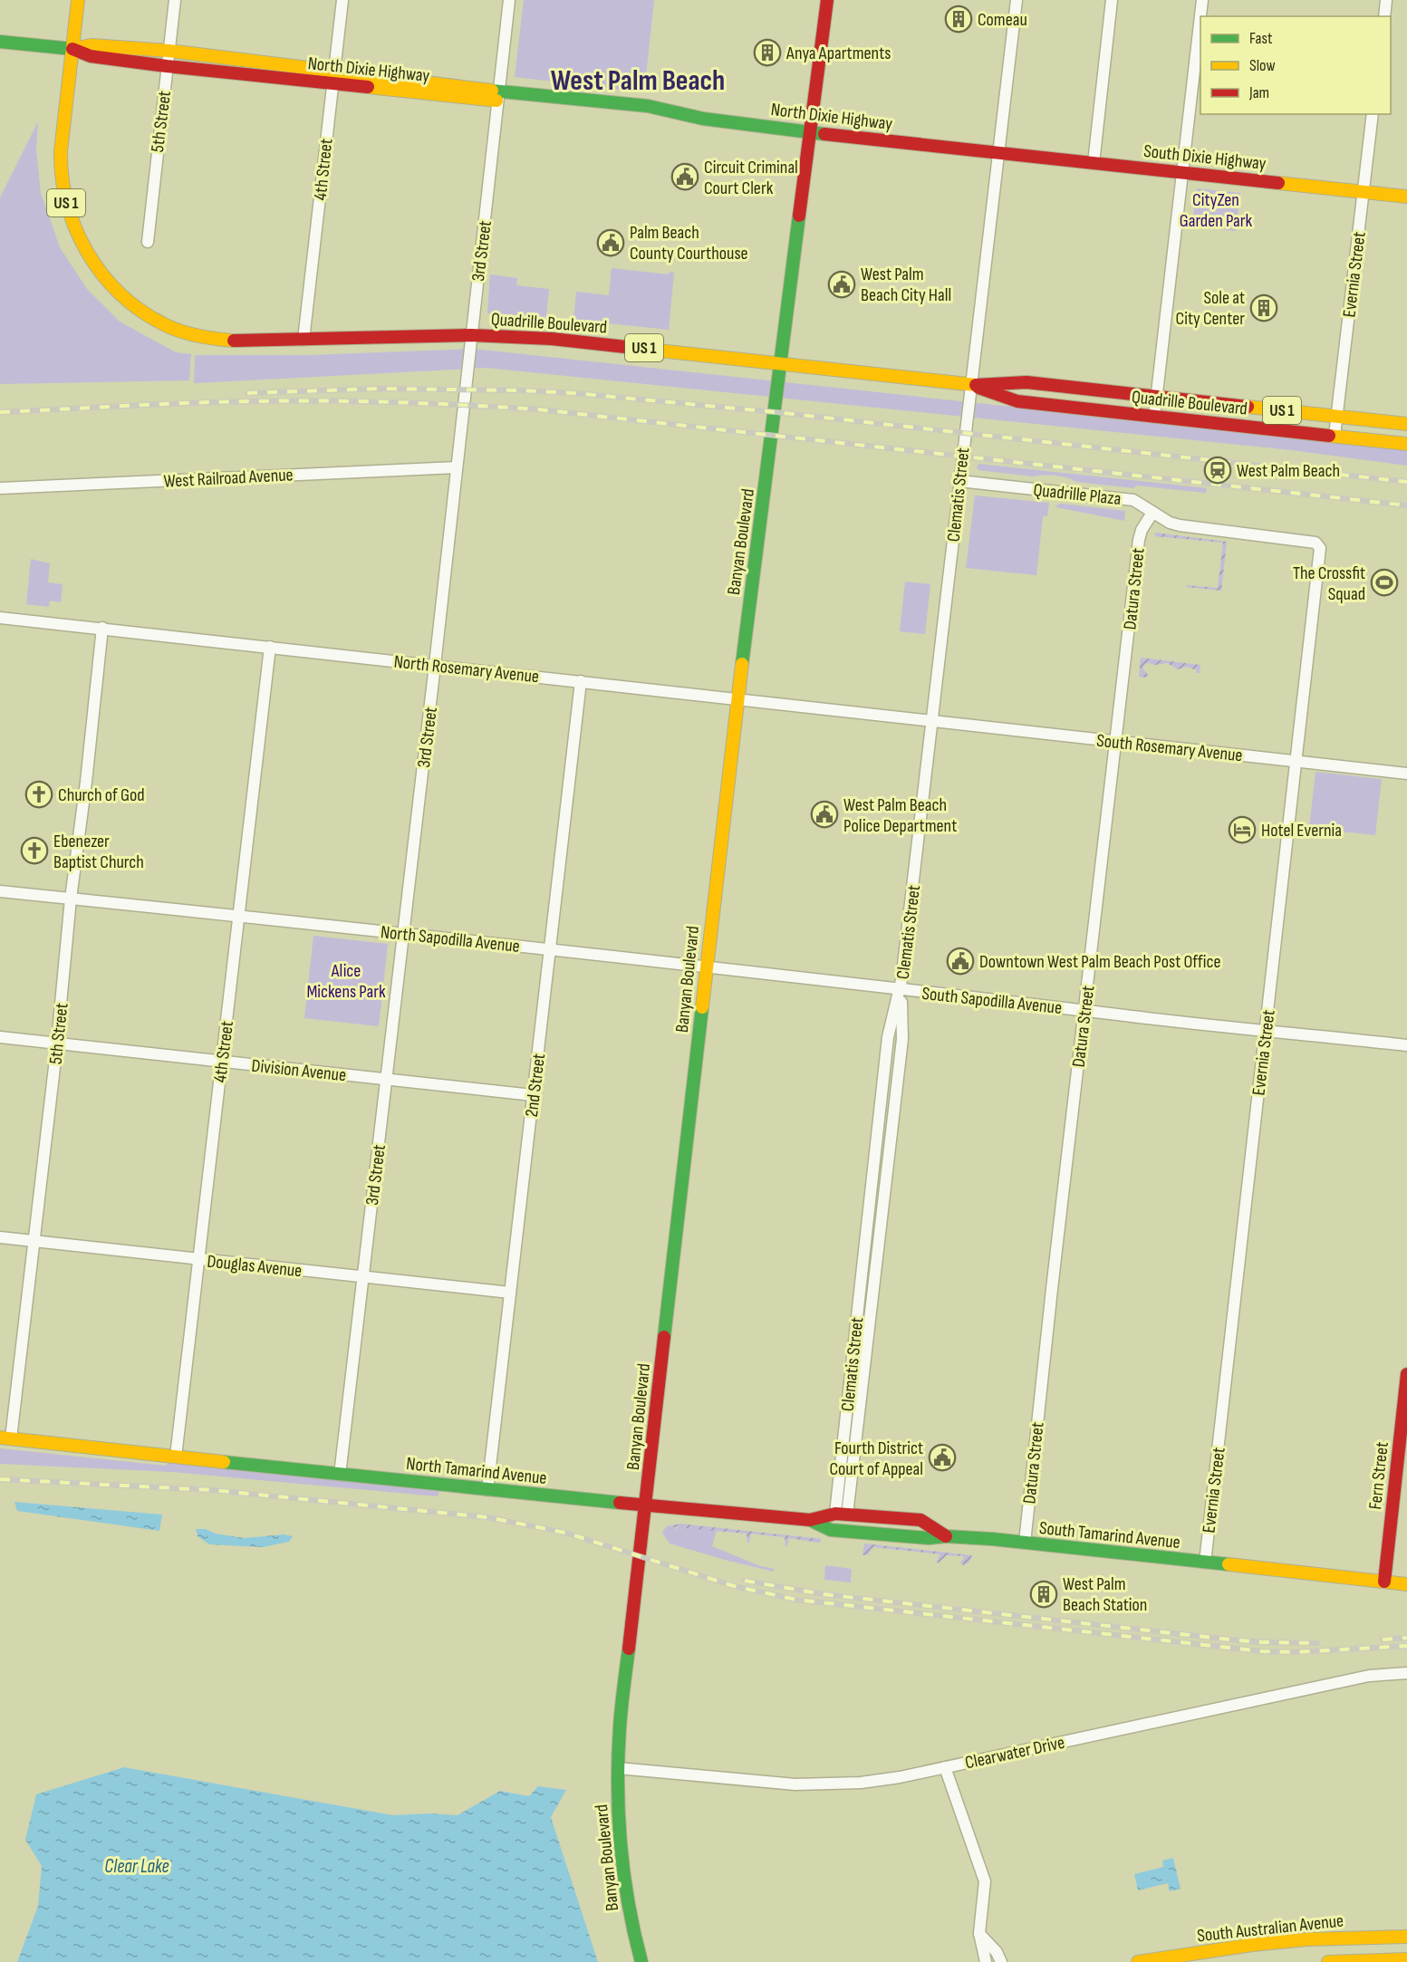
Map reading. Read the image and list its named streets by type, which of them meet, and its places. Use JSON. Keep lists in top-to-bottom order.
{
  "streets": {
    "street": [
      "North Dixie Highway",
      "5th Street",
      "South Dixie Highway",
      "4th Street",
      "US 1",
      "3rd Street",
      "Evernia Street",
      "Quadrille Boulevard",
      "West Railroad Avenue",
      "Quadrille Plaza",
      "Clematis Street",
      "Banyan Boulevard",
      "Datura Street",
      "North Rosemary Avenue",
      "South Rosemary Avenue",
      "North Sapodilla Avenue",
      "South Sapodilla Avenue",
      "Division Avenue",
      "2nd Street",
      "Douglas Avenue",
      "North Tamarind Avenue",
      "Fern Street",
      "South Tamarind Avenue",
      "Clearwater Drive",
      "South Australian Avenue"
    ]
  },
  "crossings": [
    ["North Dixie Highway", "5th Street"],
    ["North Dixie Highway", "South Dixie Highway"],
    ["North Dixie Highway", "4th Street"],
    ["North Dixie Highway", "3rd Street"],
    ["North Dixie Highway", "Quadrille Boulevard"],
    ["North Dixie Highway", "Clematis Street"],
    ["North Dixie Highway", "Banyan Boulevard"],
    ["5th Street", "North Rosemary Avenue"],
    ["5th Street", "North Sapodilla Avenue"],
    ["5th Street", "Division Avenue"],
    ["5th Street", "Douglas Avenue"],
    ["5th Street", "North Tamarind Avenue"],
    ["South Dixie Highway", "Evernia Street"],
    ["South Dixie Highway", "Clematis Street"],
    ["4th Street", "Quadrille Boulevard"],
    ["4th Street", "North Rosemary Avenue"],
    ["4th Street", "North Sapodilla Avenue"],
    ["4th Street", "Division Avenue"],
    ["4th Street", "Douglas Avenue"],
    ["4th Street", "North Tamarind Avenue"],
    ["3rd Street", "Quadrille Boulevard"],
    ["3rd Street", "West Railroad Avenue"],
    ["3rd Street", "North Rosemary Avenue"],
    ["3rd Street", "North Sapodilla Avenue"],
    ["3rd Street", "Division Avenue"],
    ["3rd Street", "Douglas Avenue"],
    ["3rd Street", "North Tamarind Avenue"],
    ["Evernia Street", "Quadrille Boulevard"],
    ["Evernia Street", "Quadrille Plaza"],
    ["Evernia Street", "South Rosemary Avenue"],
    ["Evernia Street", "South Sapodilla Avenue"],
    ["Evernia Street", "South Tamarind Avenue"],
    ["Quadrille Boulevard", "Clematis Street"],
    ["Quadrille Boulevard", "Banyan Boulevard"],
    ["Quadrille Plaza", "Clematis Street"],
    ["Quadrille Plaza", "Datura Street"],
    ["Clematis Street", "North Rosemary Avenue"],
    ["Clematis Street", "South Rosemary Avenue"],
    ["Clematis Street", "North Sapodilla Avenue"],
    ["Clematis Street", "South Sapodilla Avenue"],
    ["Clematis Street", "North Tamarind Avenue"],
    ["Banyan Boulevard", "North Rosemary Avenue"],
    ["Banyan Boulevard", "North Sapodilla Avenue"],
    ["Banyan Boulevard", "North Tamarind Avenue"],
    ["Banyan Boulevard", "Clearwater Drive"],
    ["Datura Street", "South Rosemary Avenue"],
    ["Datura Street", "South Sapodilla Avenue"],
    ["Datura Street", "South Tamarind Avenue"],
    ["North Rosemary Avenue", "South Rosemary Avenue"],
    ["North Rosemary Avenue", "2nd Street"],
    ["North Sapodilla Avenue", "South Sapodilla Avenue"],
    ["North Sapodilla Avenue", "2nd Street"],
    ["Division Avenue", "2nd Street"],
    ["2nd Street", "Douglas Avenue"],
    ["2nd Street", "North Tamarind Avenue"],
    ["North Tamarind Avenue", "South Tamarind Avenue"],
    ["Fern Street", "South Tamarind Avenue"]
  ],
  "districts": ["West Palm Beach"],
  "water": ["Clear Lake"],
  "parks": ["CityZen Garden Park", "Alice Mickens Park"],
  "places": {
    "building": [
      "Comeau",
      "Anya Apartments",
      "Sole at City Center",
      "West Palm Beach Station"
    ],
    "public building": [
      "Circuit Criminal Court Clerk",
      "Palm Beach County Courthouse",
      "West Palm Beach City Hall",
      "West Palm Beach Police Department",
      "Downtown West Palm Beach Post Office",
      "Fourth District Court of Appeal"
    ],
    "station": ["West Palm Beach"],
    "sports": ["The Crossfit Squad"],
    "church": ["Church of God", "Ebenezer Baptist Church"],
    "hotel": ["Hotel Evernia"]
  },
  "legend": ["Fast", "Slow", "Jam"]
}
